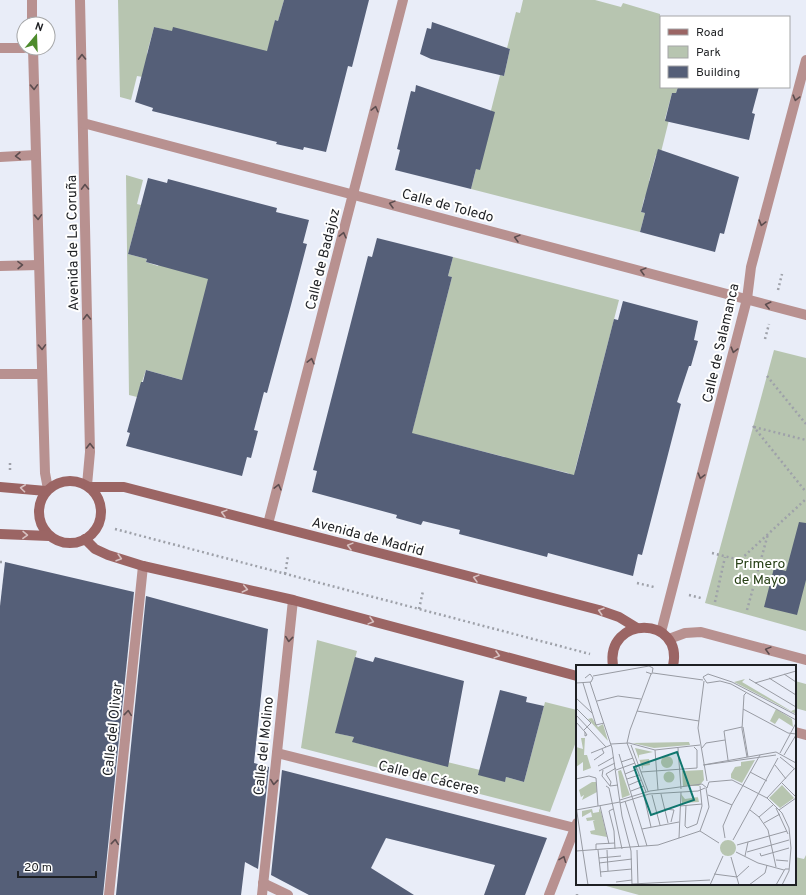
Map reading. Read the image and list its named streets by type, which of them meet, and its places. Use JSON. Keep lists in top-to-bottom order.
{
  "streets": {
    "street": [
      "Calle de Toledo",
      "Avenida de La Coruña",
      "Calle de Badajoz",
      "Calle de Salamanca",
      "Avenida de Madrid",
      "Calle del Olivar",
      "Calle del Molino",
      "Calle de Cáceres"
    ]
  },
  "crossings": [
    ["Calle de Toledo", "Avenida de La Coruña"],
    ["Calle de Toledo", "Calle de Badajoz"],
    ["Calle de Toledo", "Calle de Salamanca"],
    ["Avenida de La Coruña", "Avenida de Madrid"],
    ["Calle de Badajoz", "Avenida de Madrid"],
    ["Calle del Molino", "Calle de Cáceres"]
  ],
  "one_way": [
    "Calle de Toledo",
    "Calle de Badajoz",
    "Calle de Salamanca",
    "Calle del Olivar",
    "Calle del Molino"
  ],
  "parks": ["Primero de Mayo"],
  "legend": ["Road", "Park", "Building"],
  "scale_bar": "20 m",
  "north": "top"
}
